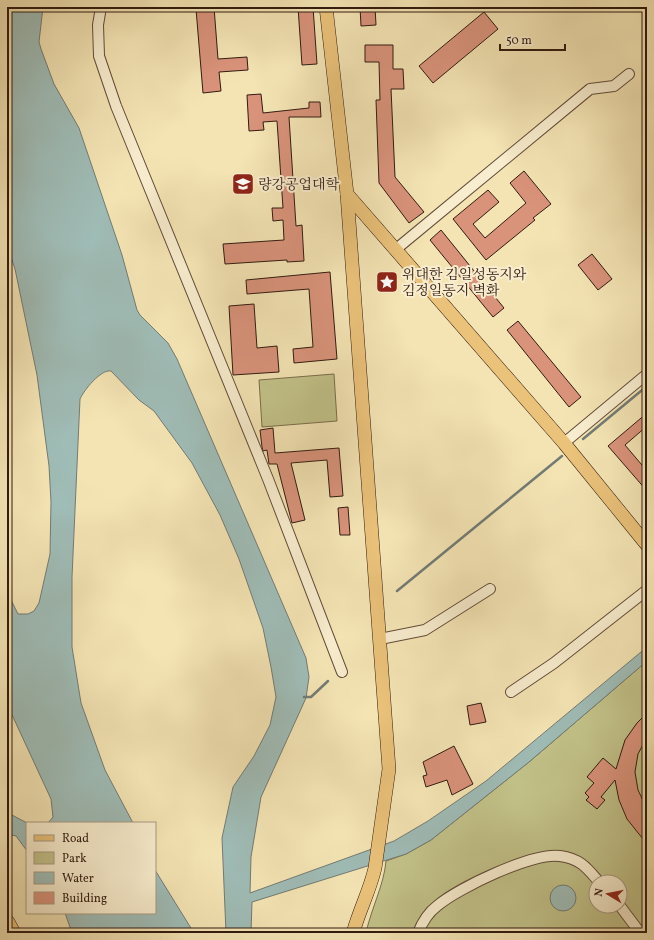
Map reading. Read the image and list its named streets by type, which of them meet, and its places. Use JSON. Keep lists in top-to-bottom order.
{
  "places": {
    "school or university": ["량강공업대학"],
    "place": ["위대한 김일성동지와 김정일동지 벽화"]
  },
  "legend": [
    "Road",
    "Park",
    "Water",
    "Building"
  ],
  "scale_bar": "50 m",
  "north": "left"
}
